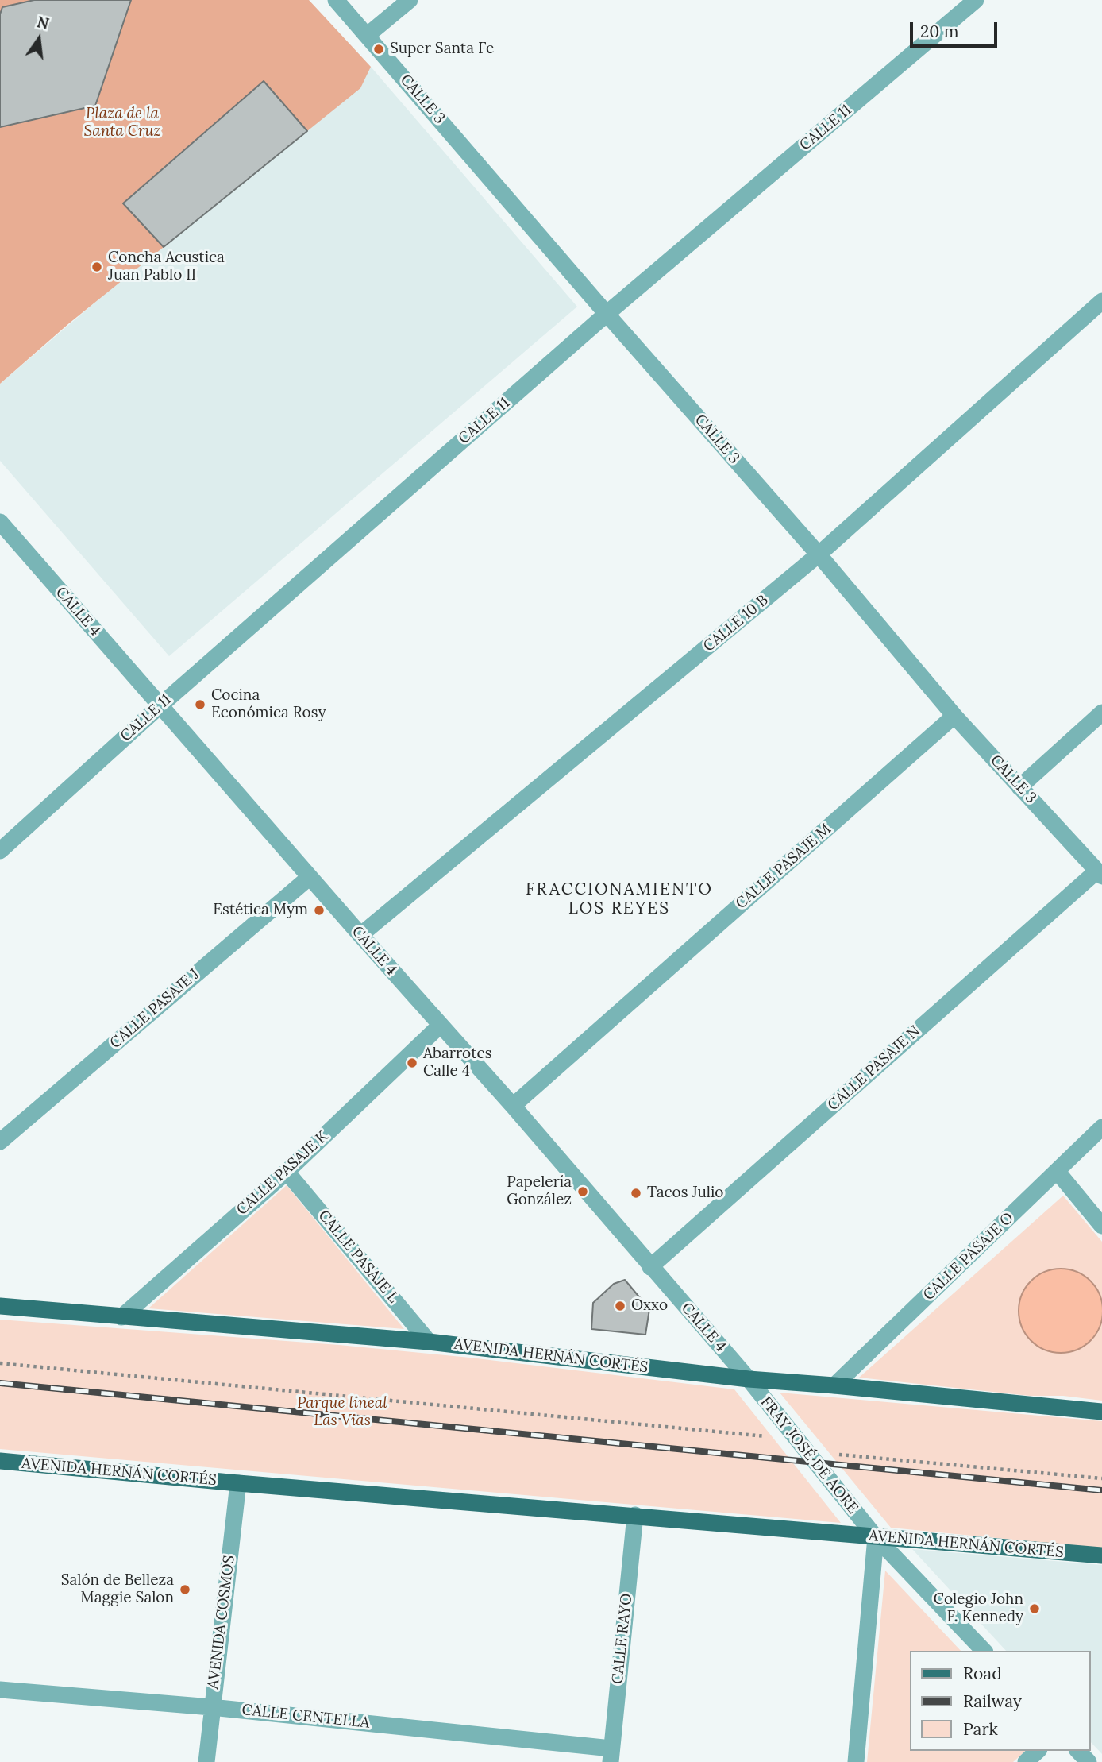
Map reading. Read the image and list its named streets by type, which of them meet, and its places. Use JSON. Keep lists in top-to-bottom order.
{
  "streets": {
    "main road": ["AVENIDA HERNÁN CORTÉS"],
    "street": [
      "CALLE 3",
      "CALLE 11",
      "CALLE 4",
      "CALLE 10 B",
      "CALLE PASAJE M",
      "CALLE PASAJE J",
      "CALLE PASAJE N",
      "CALLE PASAJE K",
      "CALLE PASAJE L",
      "CALLE PASAJE O",
      "FRAY JOSÉ DE AORE",
      "AVENIDA COSMOS",
      "CALLE RAYO",
      "CALLE CENTELLA"
    ]
  },
  "crossings": [
    ["CALLE 3", "CALLE 11"],
    ["CALLE 3", "CALLE 10 B"],
    ["CALLE 3", "CALLE PASAJE M"],
    ["CALLE 3", "CALLE PASAJE N"],
    ["CALLE 11", "CALLE 4"],
    ["CALLE 4", "CALLE 10 B"],
    ["CALLE 4", "CALLE PASAJE M"],
    ["CALLE 4", "CALLE PASAJE J"],
    ["CALLE 4", "CALLE PASAJE N"],
    ["CALLE 4", "CALLE PASAJE K"],
    ["CALLE 4", "AVENIDA HERNÁN CORTÉS"],
    ["CALLE 4", "FRAY JOSÉ DE AORE"],
    ["CALLE PASAJE K", "CALLE PASAJE L"],
    ["CALLE PASAJE K", "AVENIDA HERNÁN CORTÉS"],
    ["CALLE PASAJE L", "AVENIDA HERNÁN CORTÉS"],
    ["CALLE PASAJE O", "AVENIDA HERNÁN CORTÉS"],
    ["AVENIDA HERNÁN CORTÉS", "FRAY JOSÉ DE AORE"],
    ["AVENIDA HERNÁN CORTÉS", "AVENIDA COSMOS"],
    ["AVENIDA HERNÁN CORTÉS", "CALLE RAYO"],
    ["AVENIDA COSMOS", "CALLE CENTELLA"],
    ["CALLE RAYO", "CALLE CENTELLA"]
  ],
  "districts": ["FRACCIONAMIENTO LOS REYES"],
  "parks": ["Plaza de la Santa Cruz", "Parque lineal Las Vias"],
  "places": [
    "Super Santa Fe",
    "Concha Acustica Juan Pablo II",
    "Cocina Económica Rosy",
    "Estética Mym",
    "Abarrotes Calle 4",
    "Papelería González",
    "Tacos Julio",
    "Oxxo",
    "Salón de Belleza Maggie Salon",
    "Colegio John F. Kennedy"
  ],
  "legend": ["Road", "Railway", "Park"],
  "scale_bar": "20 m",
  "north": "top"
}
